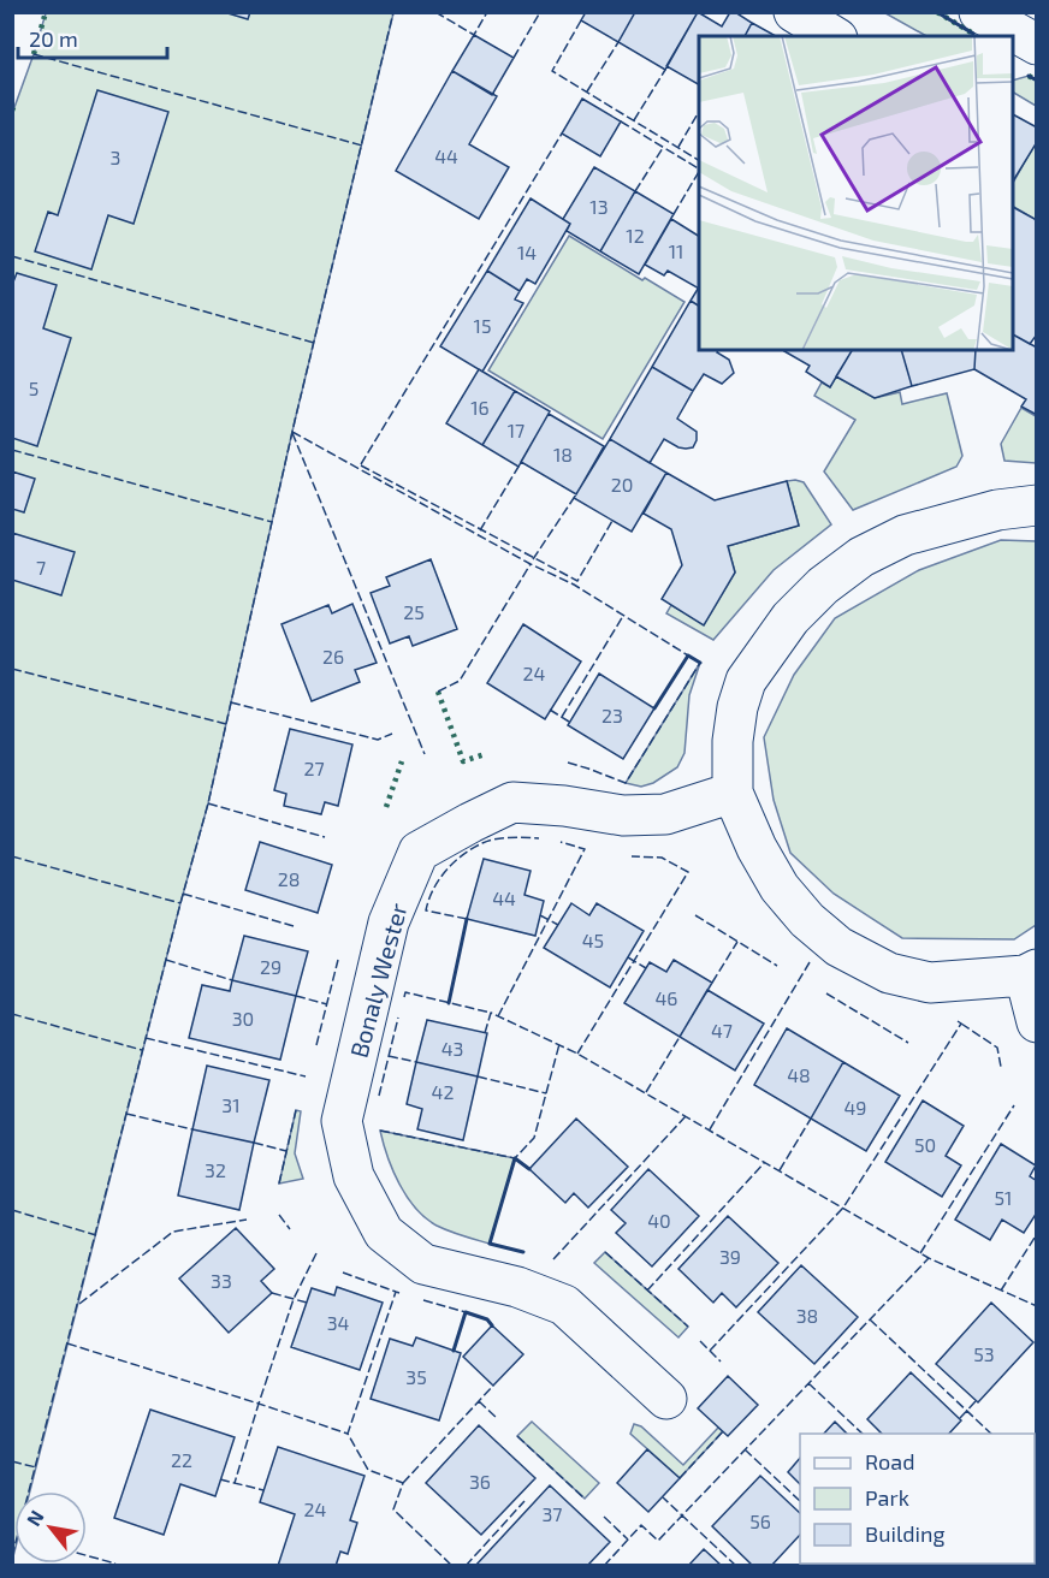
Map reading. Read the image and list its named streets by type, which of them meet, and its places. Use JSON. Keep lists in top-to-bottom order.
{
  "streets": {
    "street": ["Bonaly Wester"]
  },
  "house_numbers": [
    "44",
    "3",
    "13",
    "12",
    "11",
    "14",
    "15",
    "5",
    "16",
    "17",
    "18",
    "20",
    "7",
    "25",
    "26",
    "24",
    "23",
    "27",
    "28",
    "44",
    "45",
    "29",
    "46",
    "30",
    "47",
    "43",
    "48",
    "42",
    "31",
    "49",
    "50",
    "32",
    "51",
    "40",
    "39",
    "33",
    "38",
    "34",
    "53",
    "35",
    "22",
    "36",
    "24",
    "37",
    "56"
  ],
  "legend": ["Road", "Park", "Building"],
  "scale_bar": "20 m",
  "north": "top left"
}
